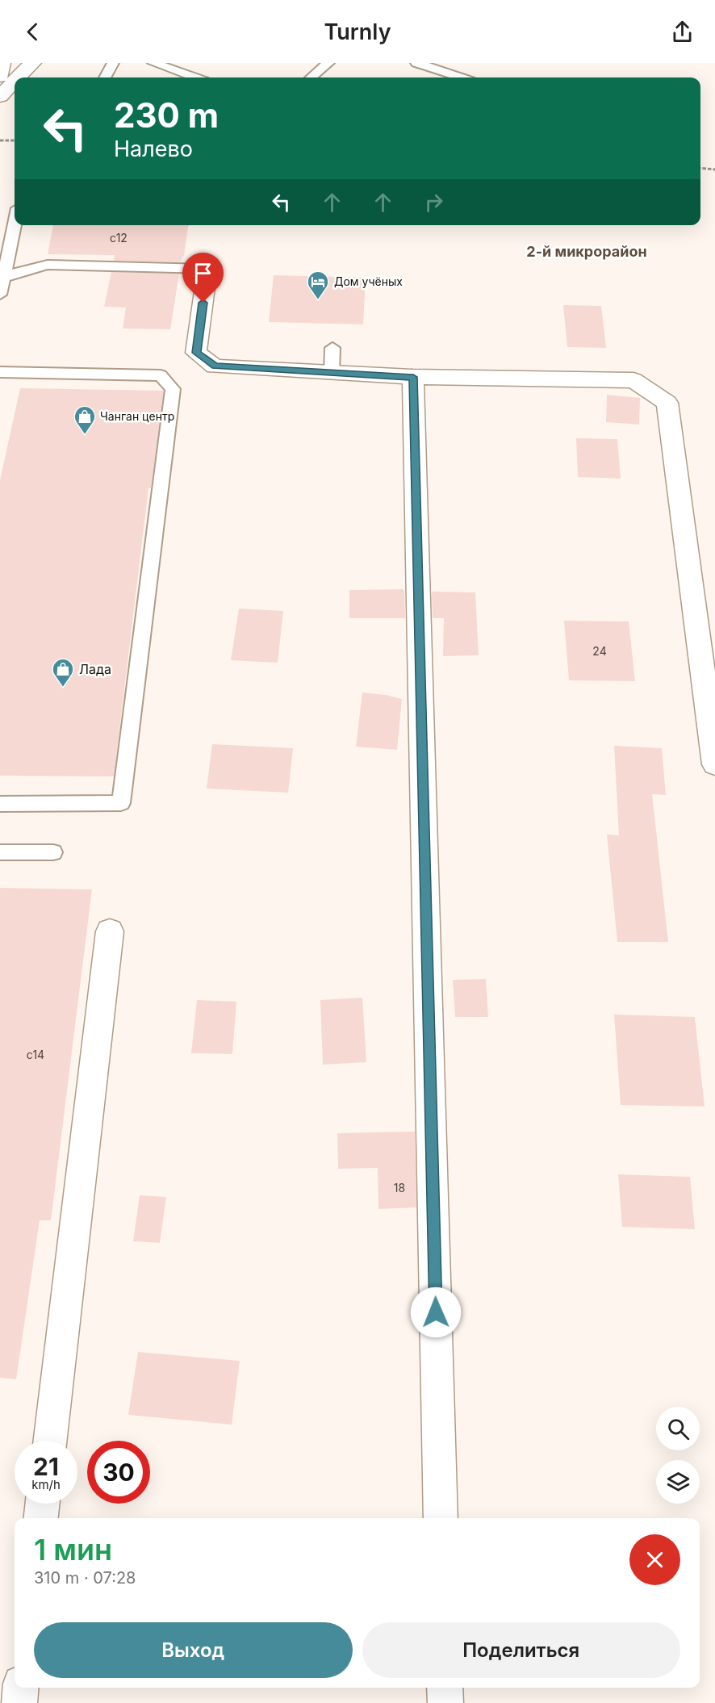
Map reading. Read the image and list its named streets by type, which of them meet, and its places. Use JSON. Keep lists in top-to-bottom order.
{
  "districts": ["2-й микрорайон"],
  "places": {
    "hotel": ["Дом учёных"],
    "shop": ["Чанган центр", "Лада"]
  },
  "house_numbers": [
    "с12",
    "24",
    "с14",
    "18"
  ],
  "page": {
    "header": "Turnly",
    "turn": ["230 m", "Налево"],
    "speed": "21 km/h",
    "limit": "30",
    "heading": ["1 мин", "310 m · 07:28"],
    "buttons": ["Выход", "Поделиться"]
  }
}
